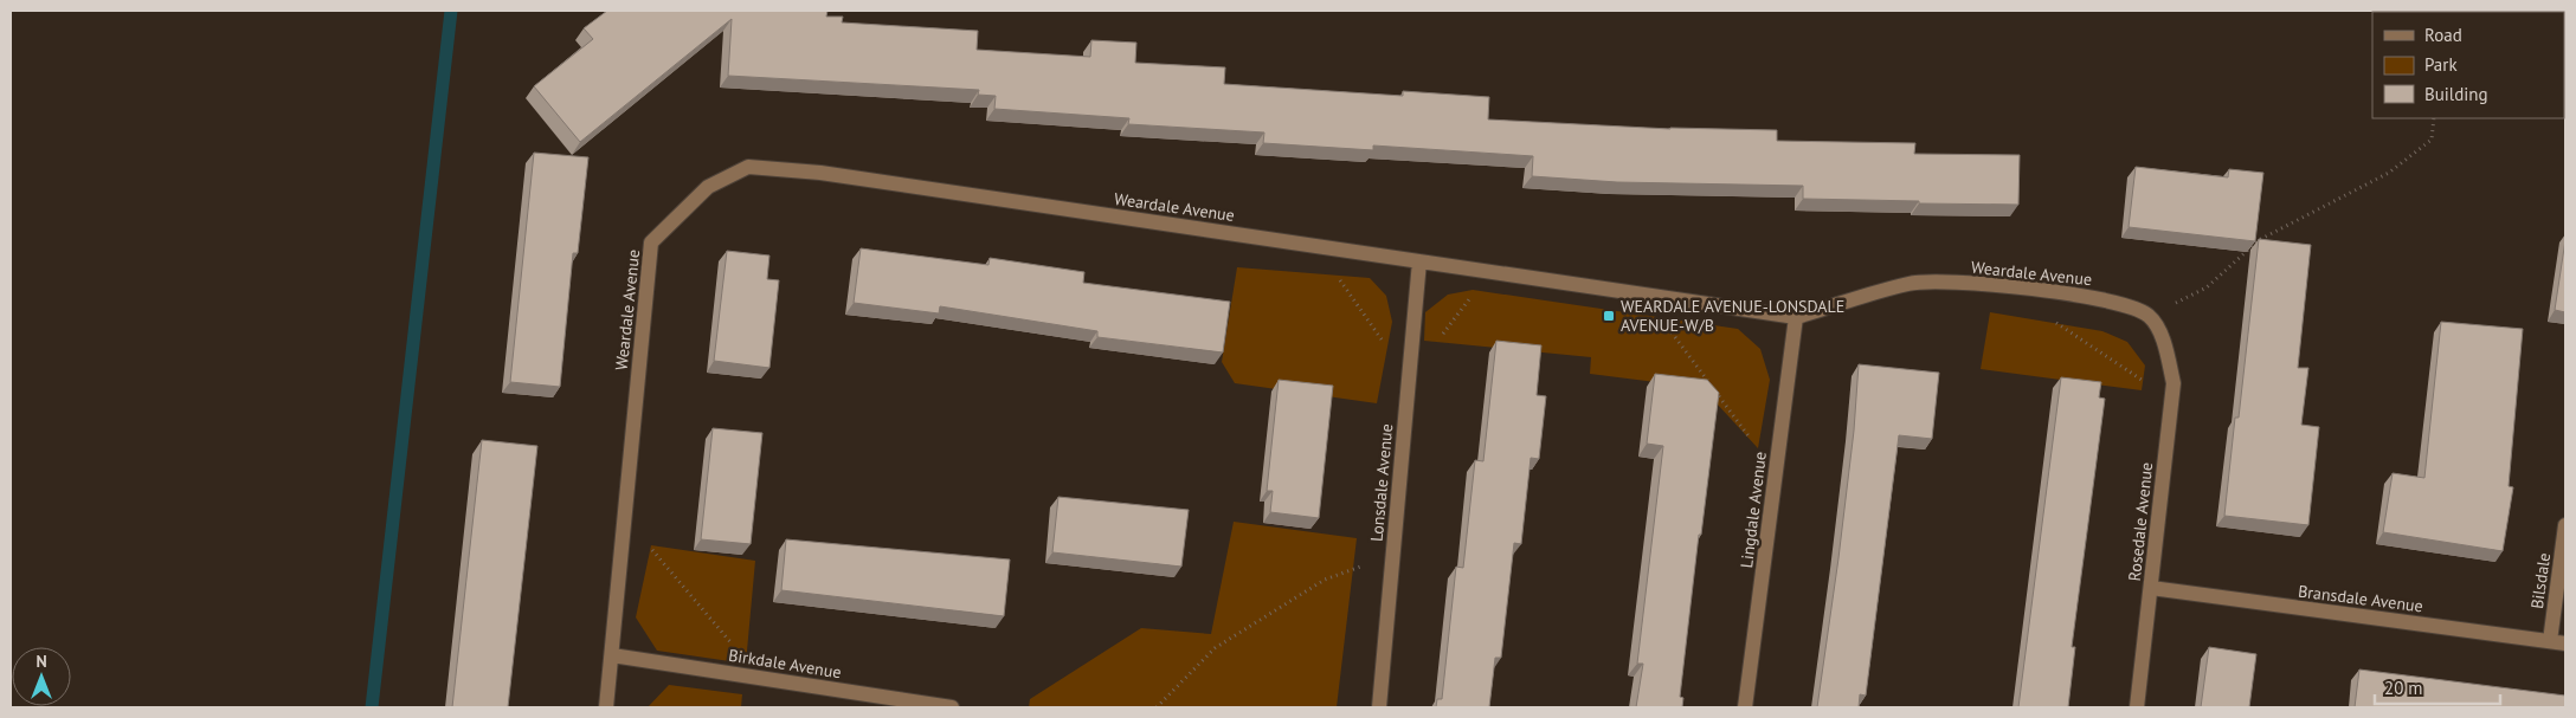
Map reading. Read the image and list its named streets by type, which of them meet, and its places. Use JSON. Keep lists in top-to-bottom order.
{
  "streets": {
    "street": [
      "Weardale Avenue",
      "Lonsdale Avenue",
      "Lingdale Avenue",
      "Rosedale Avenue",
      "Bilsdale",
      "Bransdale Avenue",
      "Birkdale Avenue"
    ]
  },
  "crossings": [
    ["Weardale Avenue", "Lonsdale Avenue"],
    ["Weardale Avenue", "Lingdale Avenue"],
    ["Weardale Avenue", "Rosedale Avenue"],
    ["Weardale Avenue", "Birkdale Avenue"],
    ["Rosedale Avenue", "Bransdale Avenue"],
    ["Bilsdale", "Bransdale Avenue"]
  ],
  "places": {
    "transit": ["WEARDALE AVENUE-LONSDALE AVENUE-W/B"]
  },
  "legend": ["Road", "Park", "Building"],
  "scale_bar": "20 m",
  "north": "top"
}
